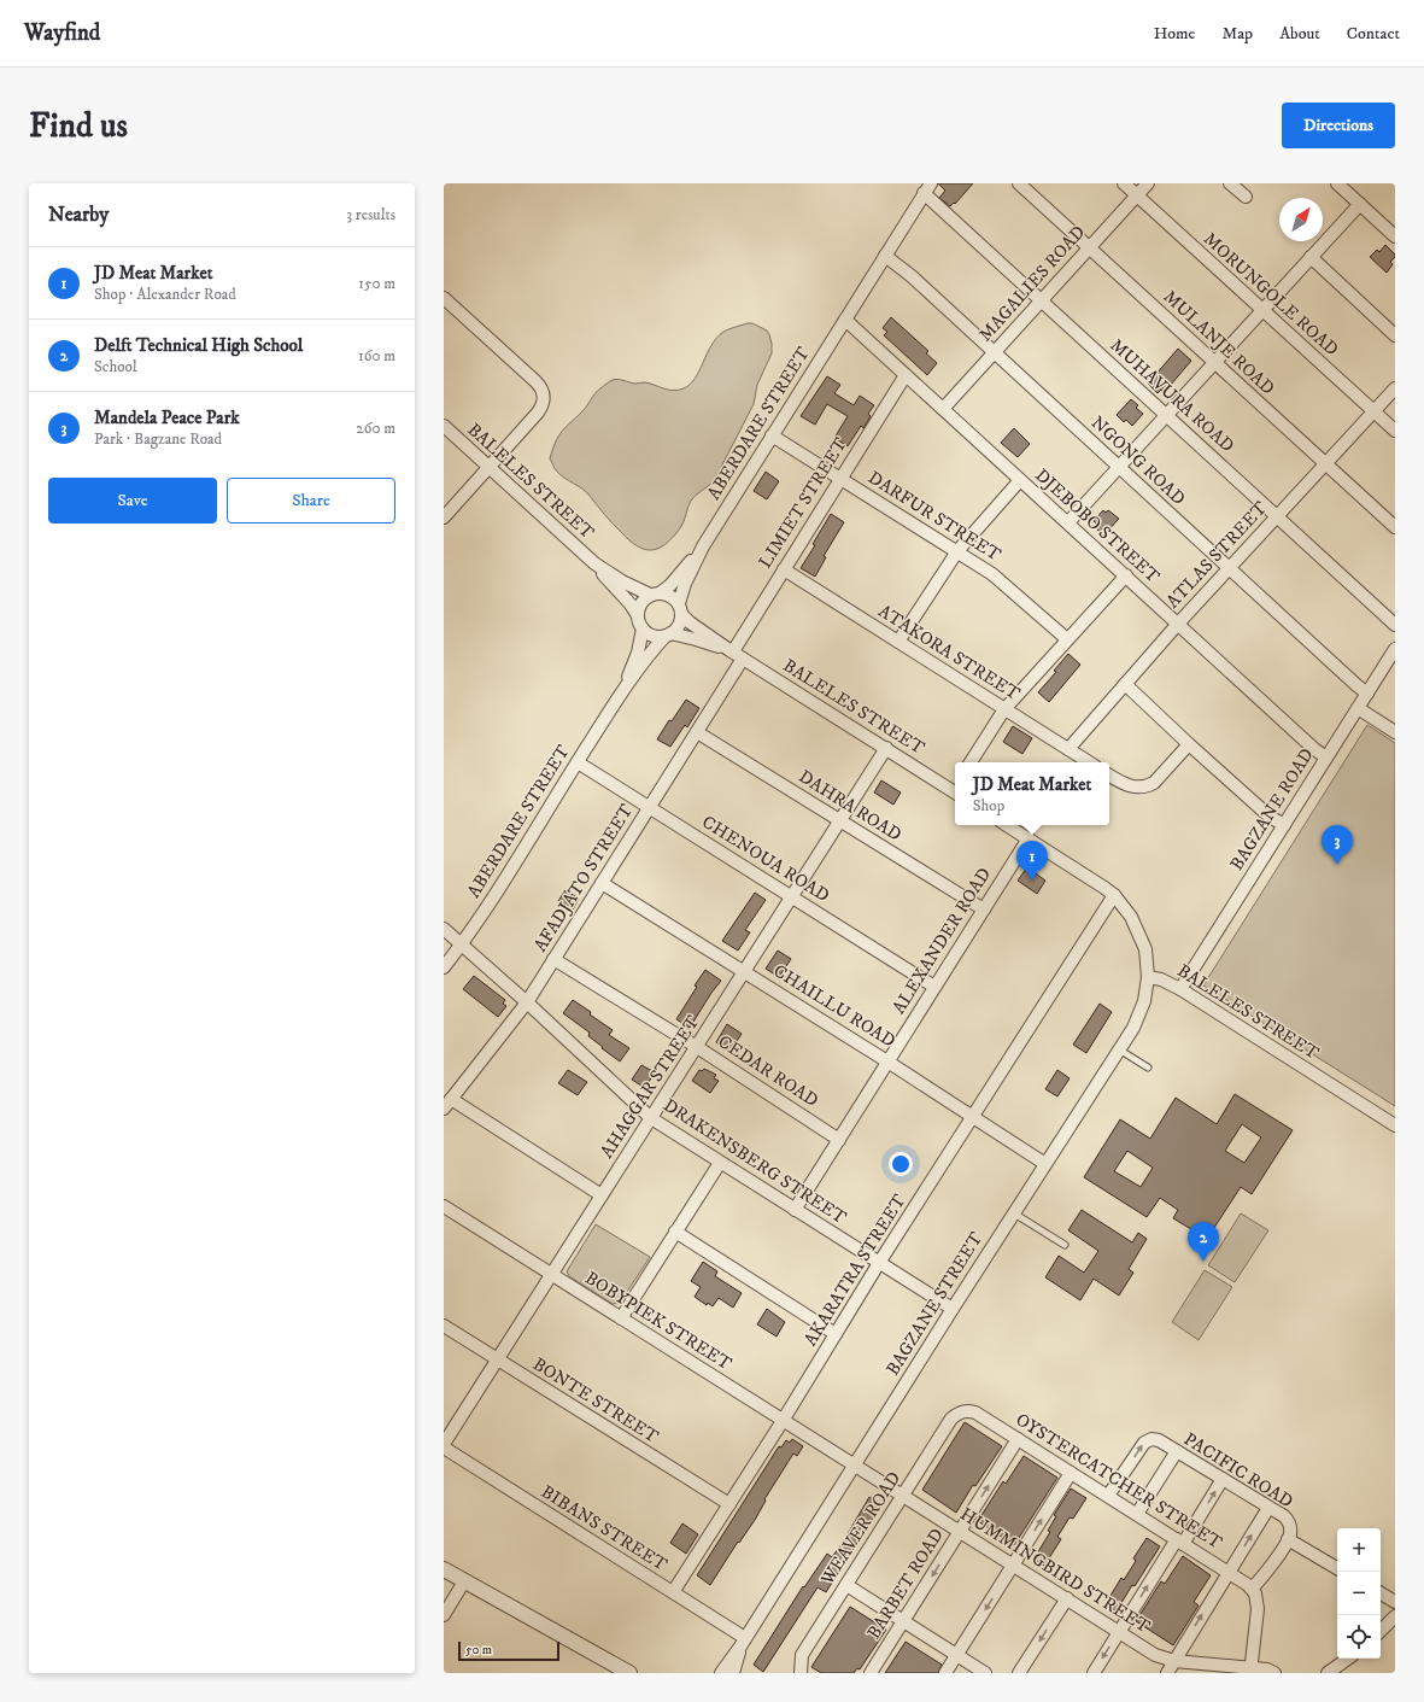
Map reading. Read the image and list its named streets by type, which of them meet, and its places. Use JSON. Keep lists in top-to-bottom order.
{
  "streets": {
    "street": [
      "MAGALIES ROAD",
      "MORUNGOLE ROAD",
      "MULANJE ROAD",
      "MUHAVURA ROAD",
      "ABERDARE STREET",
      "NGONG ROAD",
      "BALELES STREET",
      "LIMIET STREET",
      "DARFUR STREET",
      "DJEBOBO STREET",
      "ATLAS STREET",
      "ATAKORA STREET",
      "DAHRA ROAD",
      "BAGZANE ROAD",
      "CHENOUA ROAD",
      "AFADJATO STREET",
      "ALEXANDER ROAD",
      "CHAILLU ROAD",
      "CEDAR ROAD",
      "AHAGGAR STREET",
      "DRAKENSBERG STREET",
      "AKARATRA STREET",
      "BAGZANE STREET",
      "BOBYPIEK STREET",
      "BONTE STREET",
      "PACIFIC ROAD",
      "OYSTERCATCHER STREET",
      "BIBANS STREET",
      "WEAVER ROAD",
      "HUMMINGBIRD STREET",
      "BARBET ROAD"
    ]
  },
  "crossings": [
    ["MAGALIES ROAD", "MORUNGOLE ROAD"],
    ["MAGALIES ROAD", "MULANJE ROAD"],
    ["MAGALIES ROAD", "MUHAVURA ROAD"],
    ["MAGALIES ROAD", "NGONG ROAD"],
    ["MAGALIES ROAD", "DJEBOBO STREET"],
    ["MORUNGOLE ROAD", "ATLAS STREET"],
    ["MULANJE ROAD", "ATLAS STREET"],
    ["MUHAVURA ROAD", "ABERDARE STREET"],
    ["MUHAVURA ROAD", "ATLAS STREET"],
    ["ABERDARE STREET", "NGONG ROAD"],
    ["ABERDARE STREET", "BALELES STREET"],
    ["ABERDARE STREET", "DARFUR STREET"],
    ["ABERDARE STREET", "DJEBOBO STREET"],
    ["ABERDARE STREET", "CHENOUA ROAD"],
    ["ABERDARE STREET", "DRAKENSBERG STREET"],
    ["NGONG ROAD", "ATLAS STREET"],
    ["NGONG ROAD", "BAGZANE ROAD"],
    ["BALELES STREET", "LIMIET STREET"],
    ["BALELES STREET", "BAGZANE ROAD"],
    ["BALELES STREET", "AFADJATO STREET"],
    ["BALELES STREET", "ALEXANDER ROAD"],
    ["BALELES STREET", "AHAGGAR STREET"],
    ["BALELES STREET", "AKARATRA STREET"],
    ["BALELES STREET", "BAGZANE STREET"],
    ["LIMIET STREET", "DARFUR STREET"],
    ["LIMIET STREET", "DJEBOBO STREET"],
    ["LIMIET STREET", "ATAKORA STREET"],
    ["LIMIET STREET", "AFADJATO STREET"],
    ["DJEBOBO STREET", "ATLAS STREET"],
    ["DJEBOBO STREET", "BAGZANE ROAD"],
    ["ATLAS STREET", "ATAKORA STREET"],
    ["DAHRA ROAD", "AFADJATO STREET"],
    ["DAHRA ROAD", "ALEXANDER ROAD"],
    ["DAHRA ROAD", "AHAGGAR STREET"],
    ["CHENOUA ROAD", "AFADJATO STREET"],
    ["CHENOUA ROAD", "ALEXANDER ROAD"],
    ["CHENOUA ROAD", "AHAGGAR STREET"],
    ["AFADJATO STREET", "CHAILLU ROAD"],
    ["AFADJATO STREET", "CEDAR ROAD"],
    ["AFADJATO STREET", "DRAKENSBERG STREET"],
    ["ALEXANDER ROAD", "CHAILLU ROAD"],
    ["ALEXANDER ROAD", "CEDAR ROAD"],
    ["ALEXANDER ROAD", "DRAKENSBERG STREET"],
    ["CHAILLU ROAD", "AHAGGAR STREET"],
    ["CHAILLU ROAD", "AKARATRA STREET"],
    ["CHAILLU ROAD", "BAGZANE STREET"],
    ["CEDAR ROAD", "AHAGGAR STREET"],
    ["AHAGGAR STREET", "DRAKENSBERG STREET"],
    ["AHAGGAR STREET", "BOBYPIEK STREET"],
    ["AHAGGAR STREET", "BONTE STREET"],
    ["AHAGGAR STREET", "BIBANS STREET"],
    ["DRAKENSBERG STREET", "AKARATRA STREET"],
    ["DRAKENSBERG STREET", "BAGZANE STREET"],
    ["AKARATRA STREET", "BOBYPIEK STREET"],
    ["AKARATRA STREET", "BONTE STREET"],
    ["AKARATRA STREET", "BIBANS STREET"],
    ["BAGZANE STREET", "BOBYPIEK STREET"],
    ["BAGZANE STREET", "BIBANS STREET"],
    ["BAGZANE STREET", "HUMMINGBIRD STREET"],
    ["BOBYPIEK STREET", "HUMMINGBIRD STREET"],
    ["PACIFIC ROAD", "OYSTERCATCHER STREET"],
    ["OYSTERCATCHER STREET", "WEAVER ROAD"],
    ["OYSTERCATCHER STREET", "BARBET ROAD"],
    ["WEAVER ROAD", "HUMMINGBIRD STREET"],
    ["HUMMINGBIRD STREET", "BARBET ROAD"]
  ],
  "scale_bar": "50 m",
  "north": "top right",
  "page": {
    "header": "Wayfind",
    "nav": [
      "Home",
      "Map",
      "About",
      "Contact"
    ],
    "buttons": [
      "Directions",
      ["Save", "Share"]
    ],
    "title": "Find us",
    "heading": ["Nearby", "3 results"],
    "list": [
      {
        "mark": "1",
        "name": "JD Meat Market",
        "note": "Shop · Alexander Road",
        "value": "150 m"
      },
      {
        "mark": "2",
        "name": "Delft Technical High School",
        "note": "School",
        "value": "160 m"
      },
      {
        "mark": "3",
        "name": "Mandela Peace Park",
        "note": "Park · Bagzane Road",
        "value": "260 m"
      }
    ],
    "popup": ["JD Meat Market", "Shop"],
    "pins": ["3", "1", "2"],
    "map_buttons": ["+", "−"],
    "scale": "50 m"
  }
}
